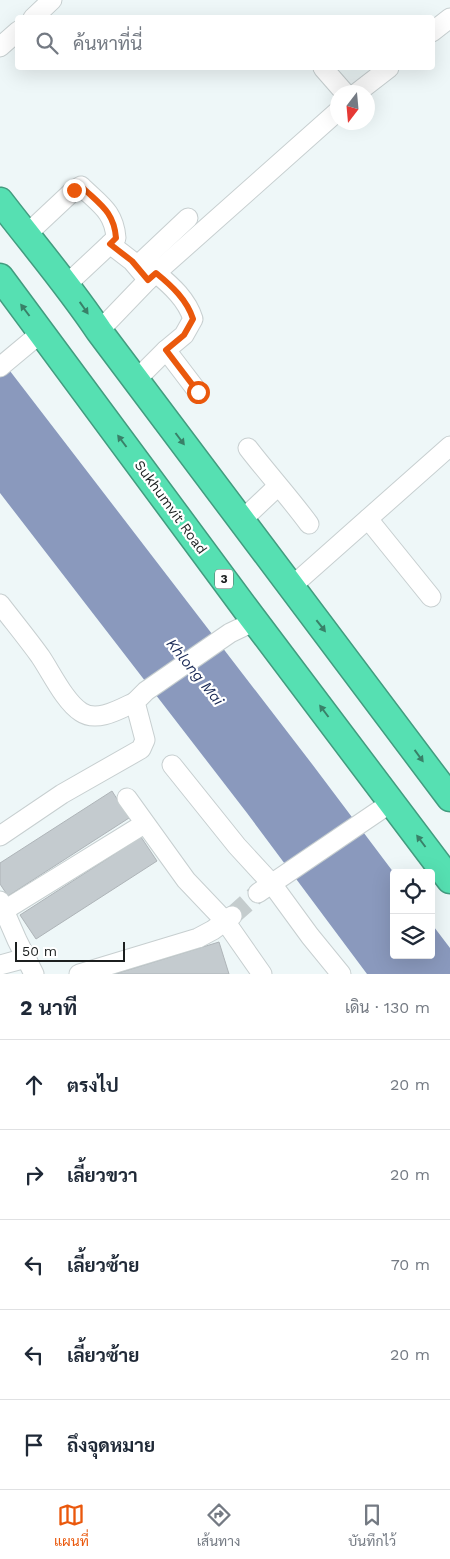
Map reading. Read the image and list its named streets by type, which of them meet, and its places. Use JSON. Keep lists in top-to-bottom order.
{
  "streets": {
    "highway": ["Sukhumvit Road", "3"]
  },
  "water": ["Khlong Mai"],
  "scale_bar": "50 m",
  "north": "bottom",
  "page": {
    "search": "ค้นหาที่นี่",
    "scale": "50 m",
    "heading": ["2 นาที", "เดิน · 130 m"],
    "list": [
      ["ตรงไป", "20 m"],
      ["เลี้ยวขวา", "20 m"],
      ["เลี้ยวซ้าย", "70 m"],
      ["เลี้ยวซ้าย", "20 m"],
      "ถึงจุดหมาย"
    ],
    "nav": ["แผนที่", "เส้นทาง", "บันทึกไว้"]
  }
}
